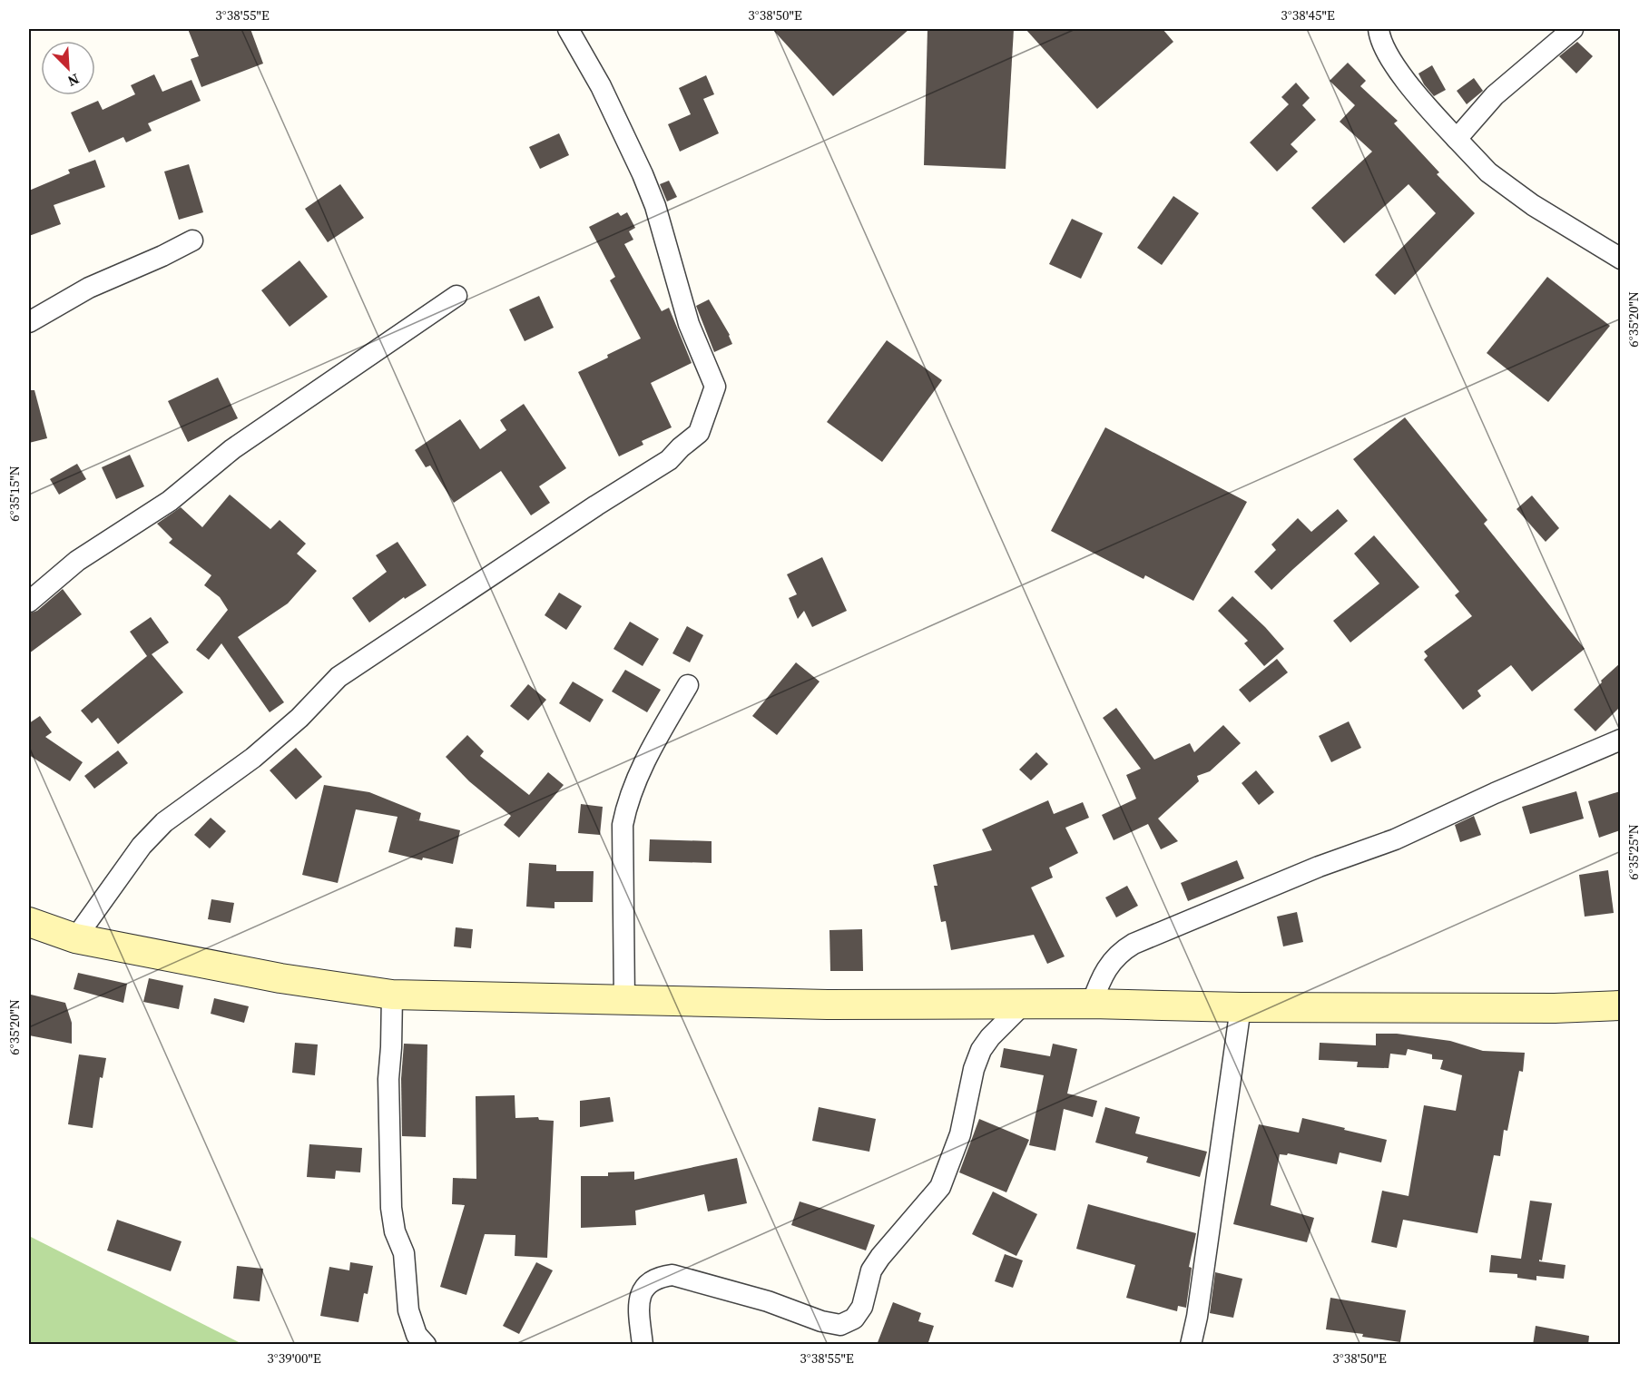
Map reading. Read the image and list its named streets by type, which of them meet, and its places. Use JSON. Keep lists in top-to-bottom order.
{
  "north": "bottom right",
  "coordinates": [
    "3°38'55\"E",
    "3°38'50\"E",
    "3°38'45\"E",
    "6°35'20\"N",
    "6°35'15\"N",
    "6°35'25\"N",
    "3°39'00\"E"
  ]
}
